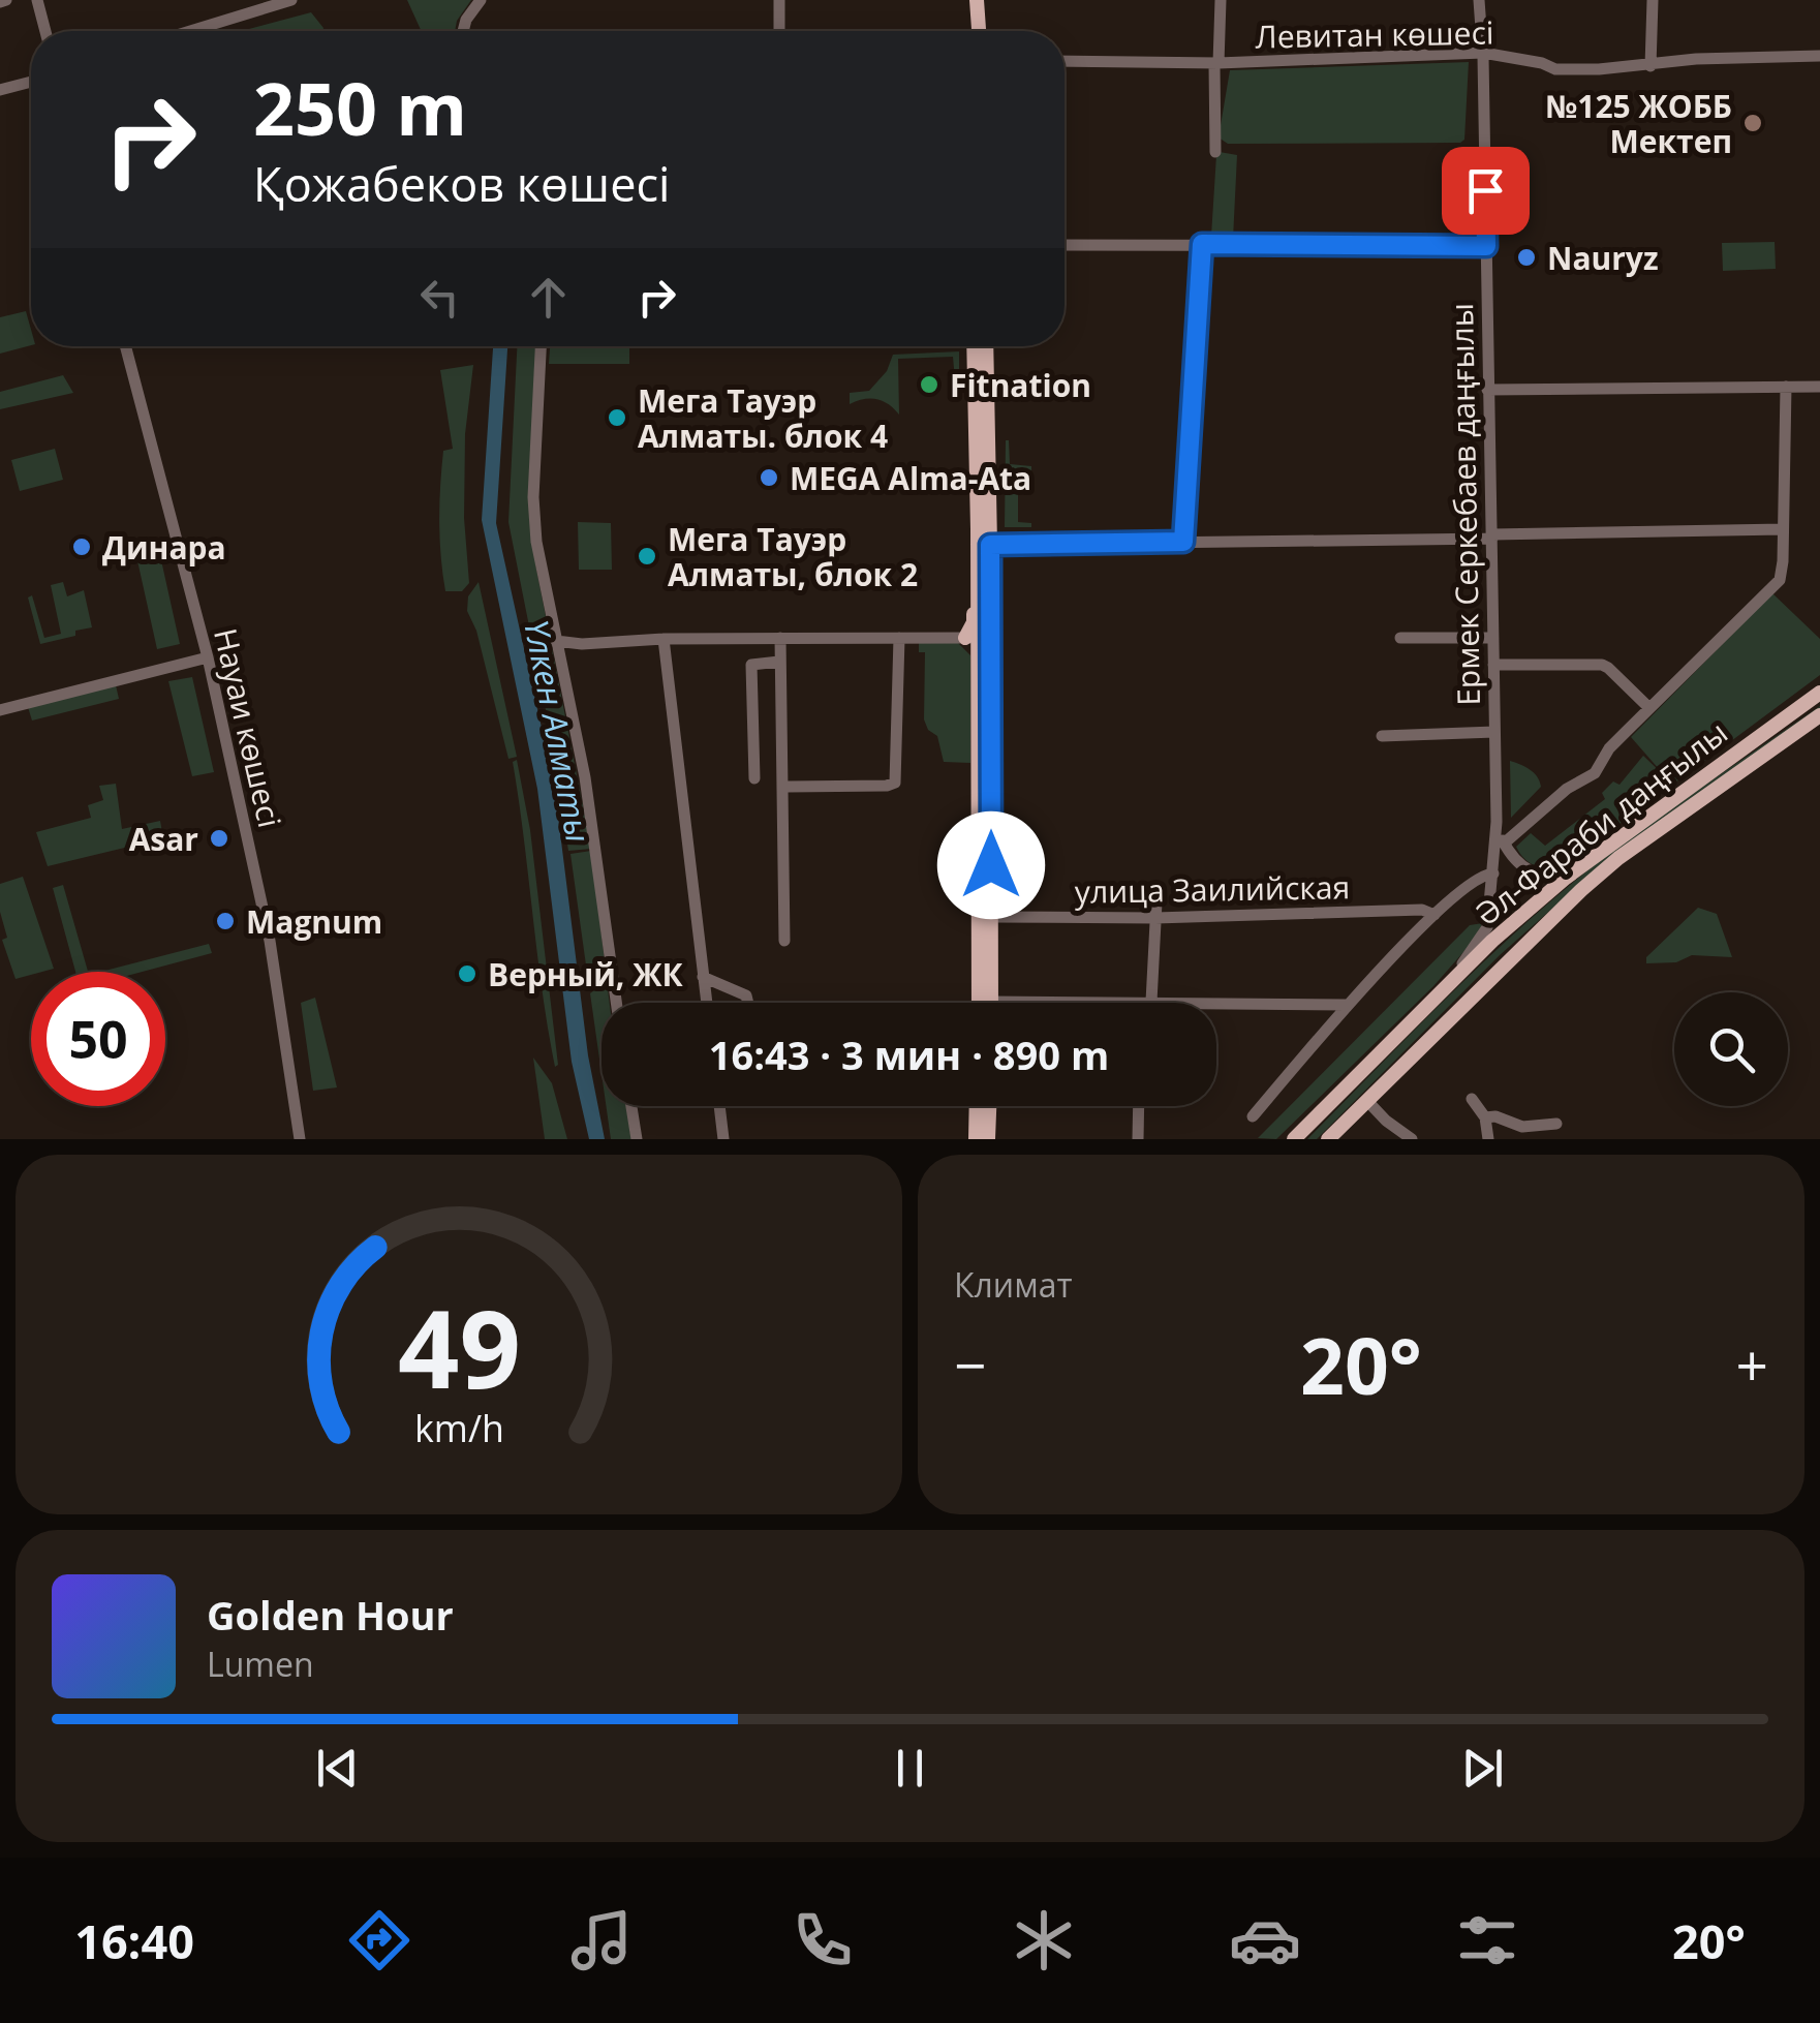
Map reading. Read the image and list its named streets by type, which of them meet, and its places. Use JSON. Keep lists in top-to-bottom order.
{
  "streets": {
    "main road": ["Әл-Фараби даңғылы"],
    "street": [
      "Левитан көшесі",
      "Ермек Серкебаев даңғылы",
      "Науаи көшесі",
      "улица Заилийская"
    ]
  },
  "crossings": [
    ["Левитан көшесі", "Ермек Серкебаев даңғылы"]
  ],
  "water": ["Үлкен Алматы"],
  "places": [
    "№125 ЖОББ Мектеп",
    "Nauryz",
    "Fitnation",
    "Мега Тауэр Алматы. блок 4",
    "MEGA Alma-Ata",
    "Динара",
    "Мега Тауэр Алматы, блок 2",
    "Asar",
    "Magnum",
    "Верный, ЖК"
  ],
  "page": {
    "turn": ["250 m", "Қожабеков көшесі"],
    "limit": "50",
    "trip": "16:43 · 3 мин · 890 m",
    "tile": "Климат",
    "heat": ["−", "20°", "+"],
    "song": ["Golden Hour", "Lumen"],
    "tabs": ["16:40", "20°"],
    "gauge": ["49", "km/h"]
  }
}
